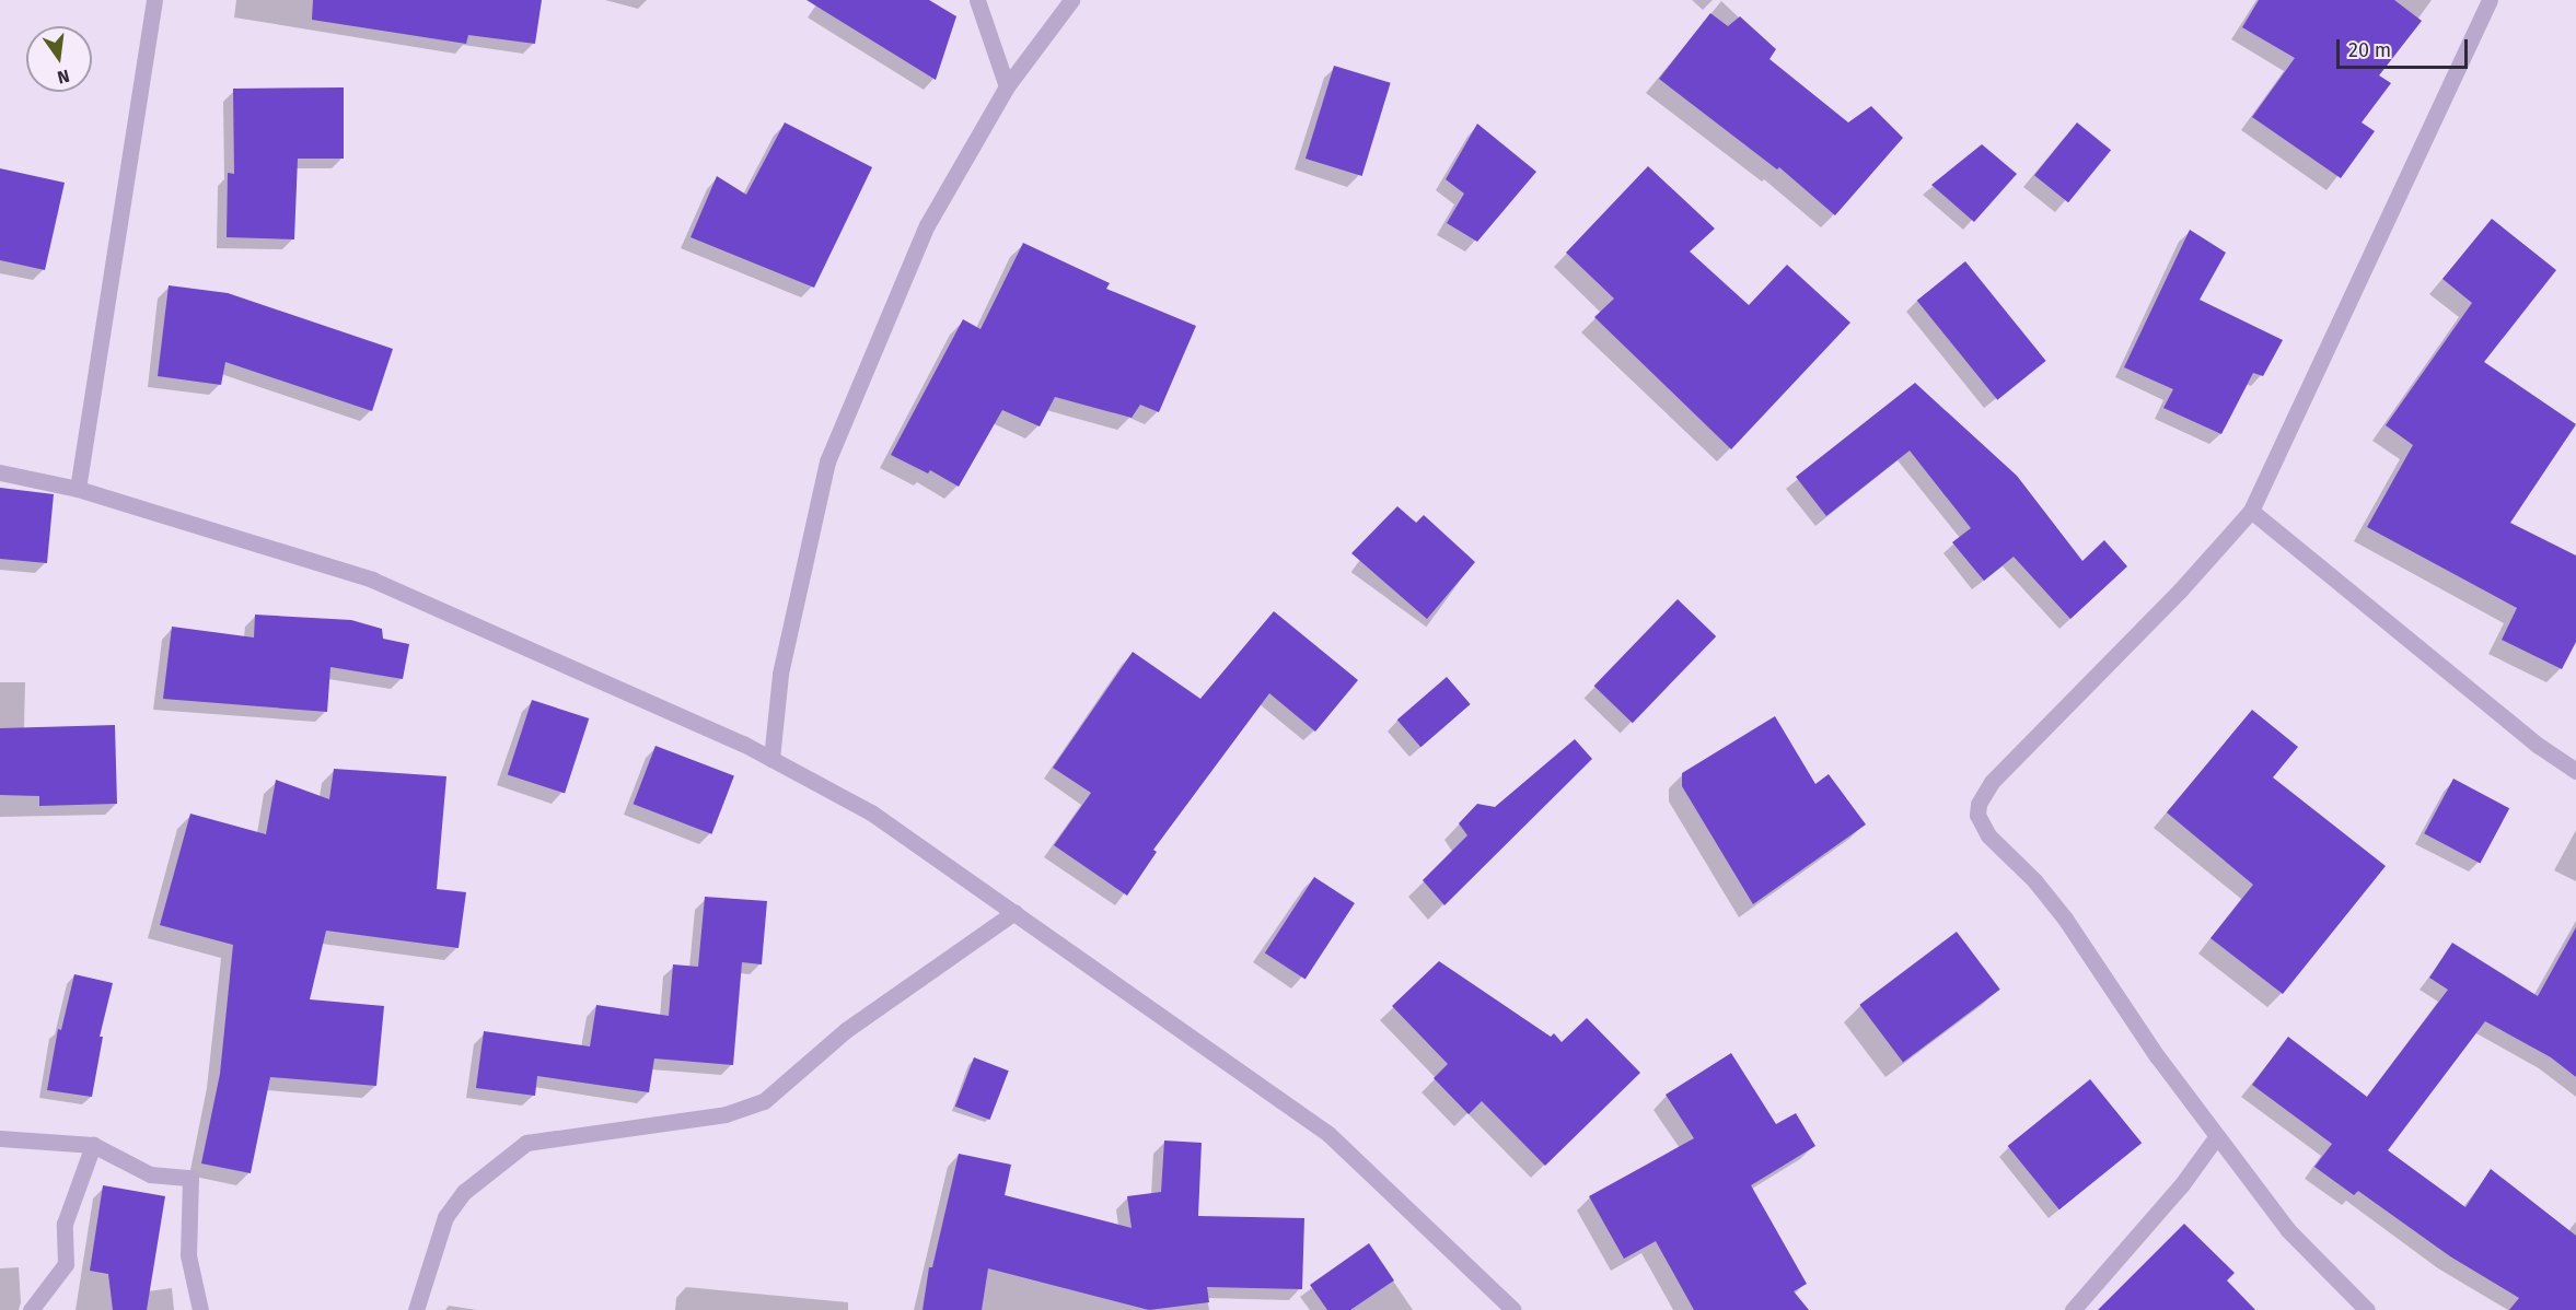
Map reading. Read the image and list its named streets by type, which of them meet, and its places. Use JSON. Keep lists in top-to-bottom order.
{
  "scale_bar": "20 m",
  "north": "bottom"
}
